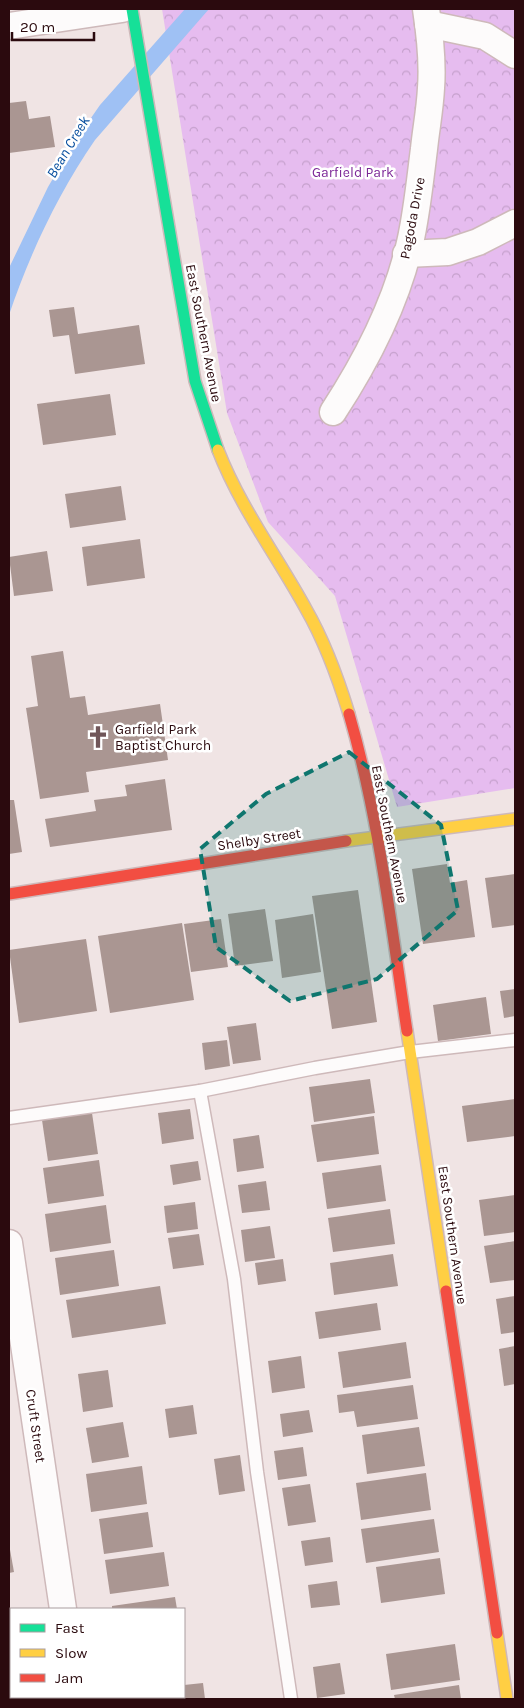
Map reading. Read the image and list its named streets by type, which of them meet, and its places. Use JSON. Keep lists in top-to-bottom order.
{
  "streets": {
    "street": [
      "Pagoda Drive",
      "East Southern Avenue",
      "Shelby Street",
      "Cruft Street"
    ]
  },
  "crossings": [
    ["East Southern Avenue", "Shelby Street"]
  ],
  "water": ["Bean Creek"],
  "parks": ["Garfield Park"],
  "places": {
    "church": ["Garfield Park Baptist Church"]
  },
  "legend": ["Fast", "Slow", "Jam"],
  "scale_bar": "20 m"
}
